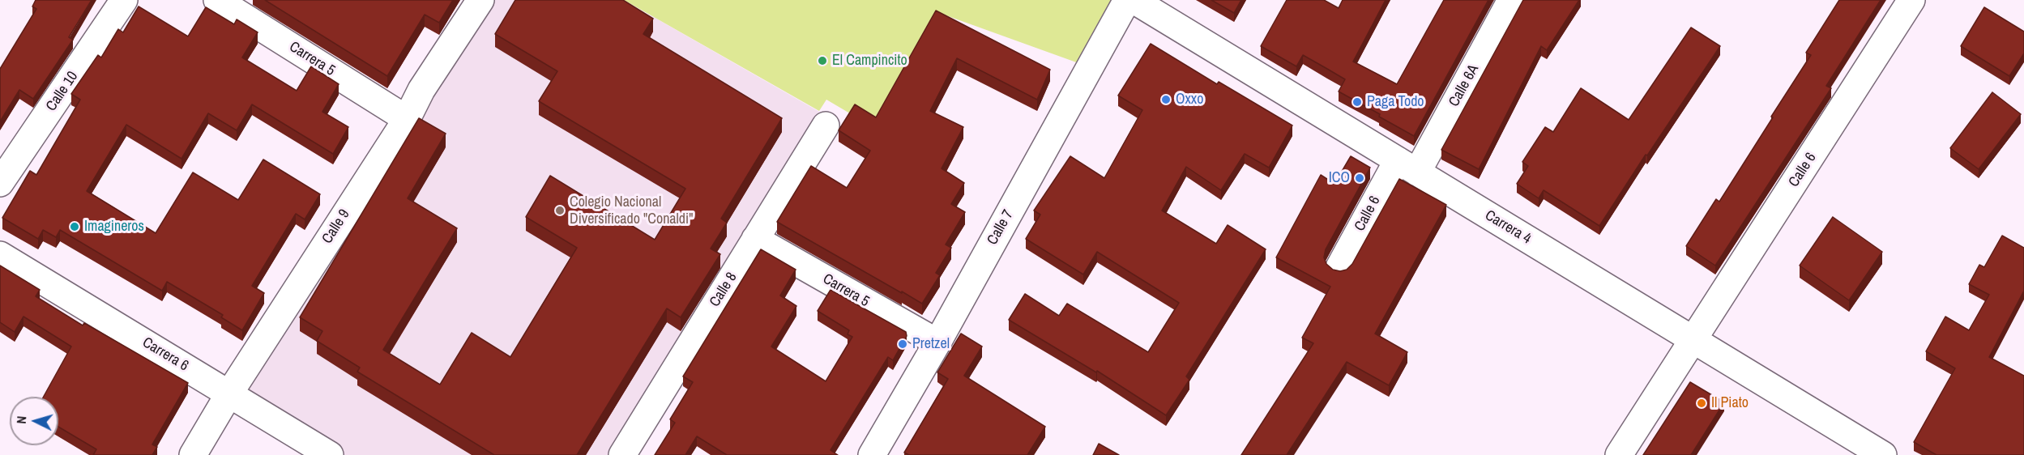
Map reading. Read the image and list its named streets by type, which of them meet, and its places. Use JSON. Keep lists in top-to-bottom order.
{
  "streets": {
    "street": [
      "Carrera 5",
      "Calle 6A",
      "Calle 10",
      "Calle 6",
      "Calle 9",
      "Calle 7",
      "Carrera 4",
      "Calle 8",
      "Carrera 6"
    ]
  },
  "crossings": [
    ["Carrera 5", "Calle 9"],
    ["Carrera 5", "Calle 7"],
    ["Carrera 5", "Calle 8"],
    ["Calle 6A", "Calle 6"],
    ["Calle 6A", "Carrera 4"],
    ["Calle 6", "Carrera 4"],
    ["Calle 9", "Carrera 6"]
  ],
  "places": [
    "El Campincito",
    "Oxxo",
    "Paga Todo",
    "ICO",
    "Colegio Nacional Diversificado \"Conaldi\"",
    "Imagineros",
    "Pretzel",
    "Il Piato"
  ],
  "north": "left"
}
